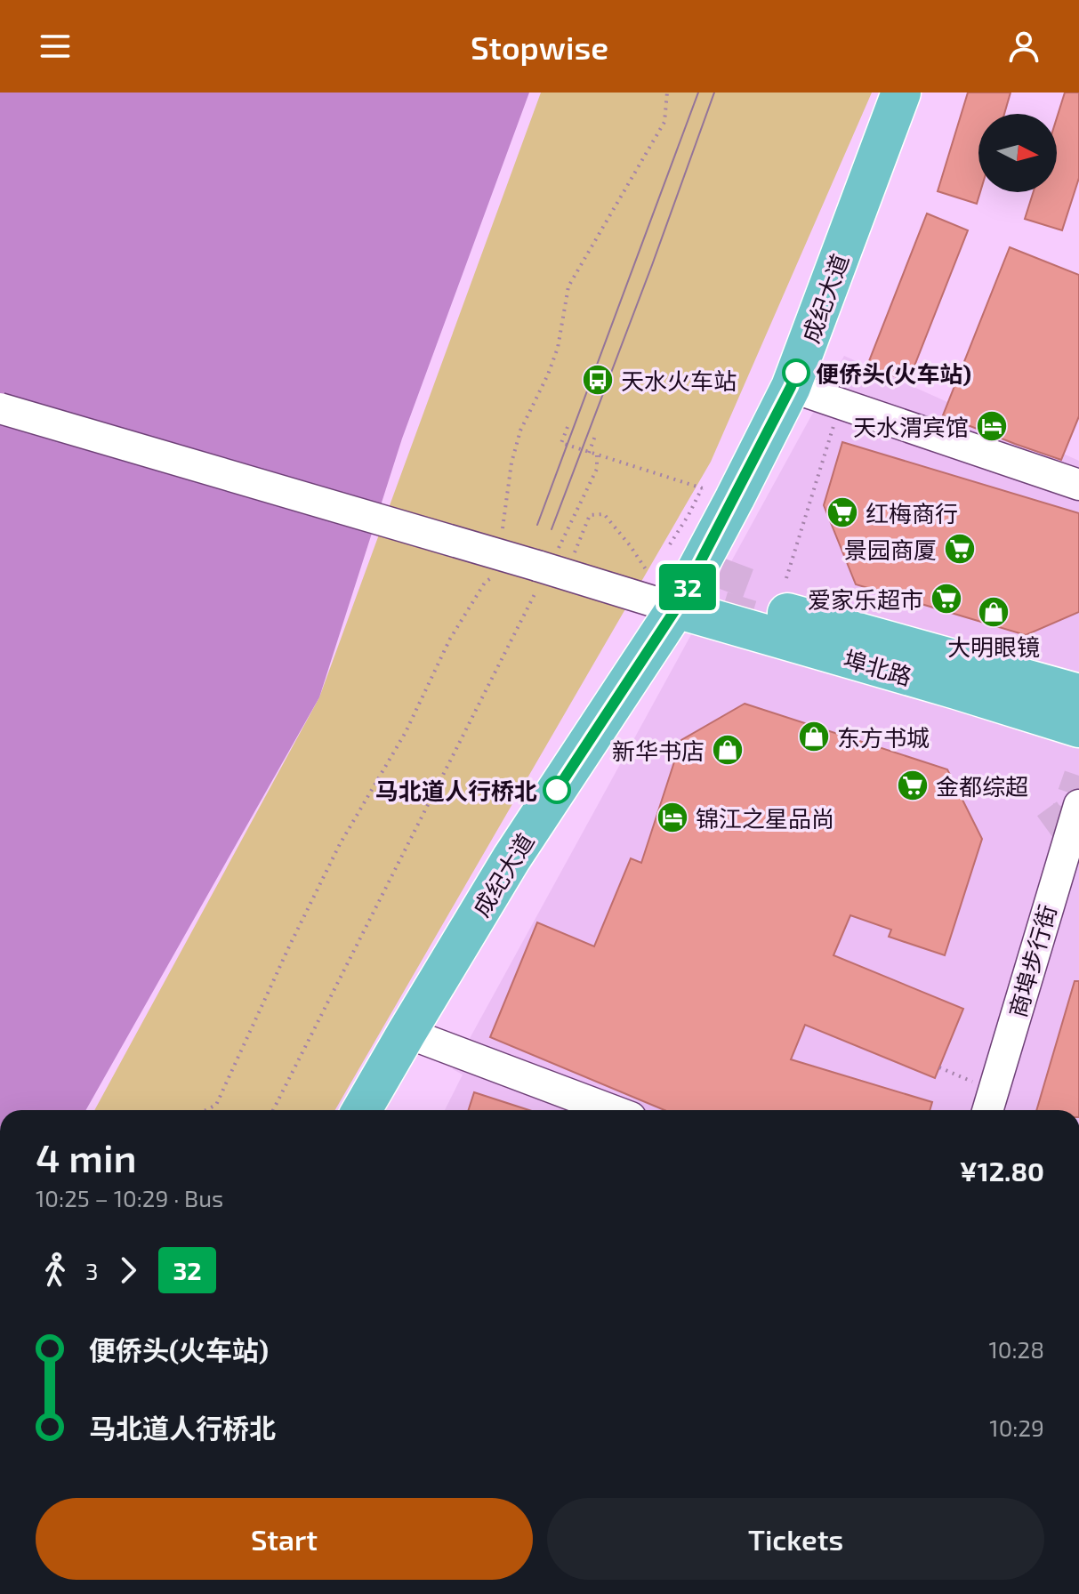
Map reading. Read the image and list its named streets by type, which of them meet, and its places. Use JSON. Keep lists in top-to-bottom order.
{
  "streets": {
    "main road": ["成纪大道", "埠北路"],
    "street": ["商埠步行街"]
  },
  "crossings": [
    ["成纪大道", "埠北路"]
  ],
  "places": {
    "other": ["便侨头(火车站)", "马北道人行桥北"],
    "bus stop": ["天水火车站"],
    "hotel": ["天水渭宾馆", "锦江之星品尚"],
    "supermarket": [
      "红梅商行",
      "景园商厦",
      "爱家乐超市",
      "金都综超"
    ],
    "shop": ["大明眼镜", "东方书城", "新华书店"]
  },
  "lines": ["bus line 32"],
  "north": "right",
  "page": {
    "header": "Stopwise",
    "on_map": "32",
    "heading": ["4 min", "10:25 – 10:29 · Bus", "¥12.80"],
    "legs": ["3", "32"],
    "list": [
      {
        "name": "便侨头(火车站)",
        "value": "10:28"
      },
      {
        "name": "马北道人行桥北",
        "value": "10:29"
      }
    ],
    "buttons": ["Start", "Tickets"]
  }
}
